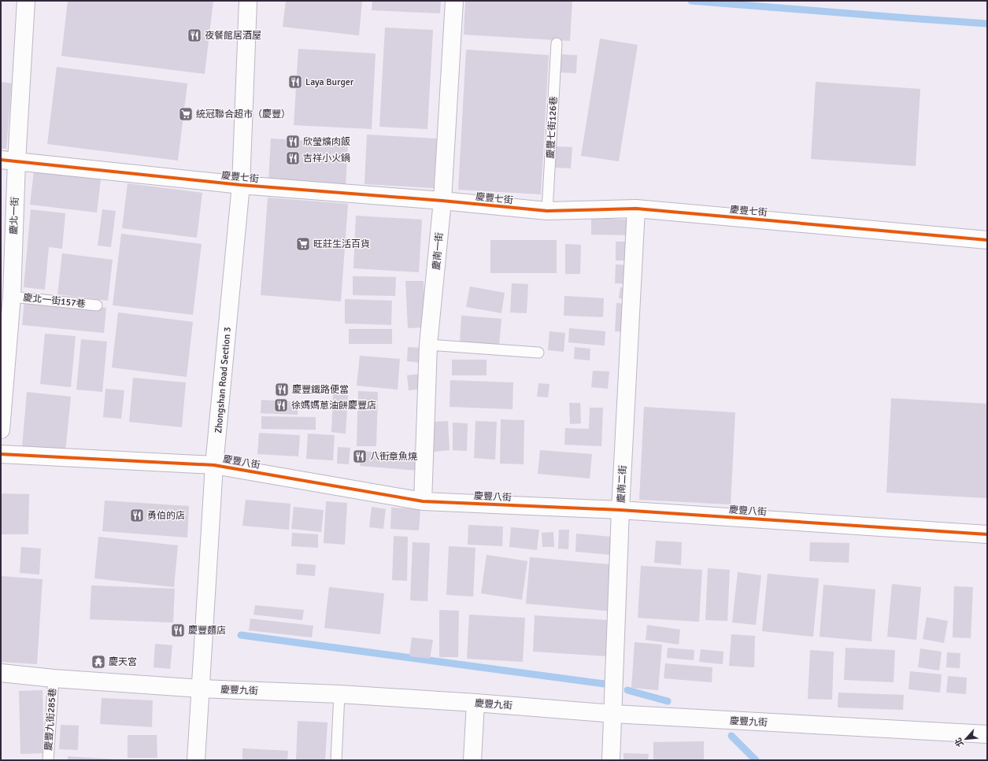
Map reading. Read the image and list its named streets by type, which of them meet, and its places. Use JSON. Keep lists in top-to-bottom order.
{
  "streets": {
    "street": [
      "慶豐七街",
      "慶北一街",
      "慶南一街",
      "Zhongshan Road Section 3",
      "慶豐八街",
      "慶南二街",
      "慶豐九街"
    ],
    "lane": ["慶豐七街126巷", "慶北一街157巷", "慶豐九街285巷"]
  },
  "crossings": [
    ["慶豐七街126巷", "慶豐七街"],
    ["慶豐七街", "慶北一街"],
    ["慶豐七街", "慶南一街"],
    ["慶豐七街", "Zhongshan Road Section 3"],
    ["慶豐七街", "慶南二街"],
    ["慶北一街", "慶北一街157巷"],
    ["慶南一街", "慶豐八街"],
    ["Zhongshan Road Section 3", "慶豐八街"],
    ["Zhongshan Road Section 3", "慶豐九街"],
    ["慶豐八街", "慶南二街"],
    ["慶南二街", "慶豐九街"],
    ["慶豐九街", "慶豐九街285巷"]
  ],
  "places": {
    "restaurant": [
      "夜餐館居酒屋",
      "Laya Burger",
      "欣瑩爌肉飯",
      "吉祥小火鍋",
      "慶豐鐵路便當",
      "徐媽媽蔥油餅慶豐店",
      "八街章魚燒",
      "勇伯的店",
      "慶豐麵店"
    ],
    "supermarket": ["統冠聯合超市（慶豐）", "旺莊生活百貨"],
    "temple": ["慶天宮"]
  },
  "north": "bottom left"
}
